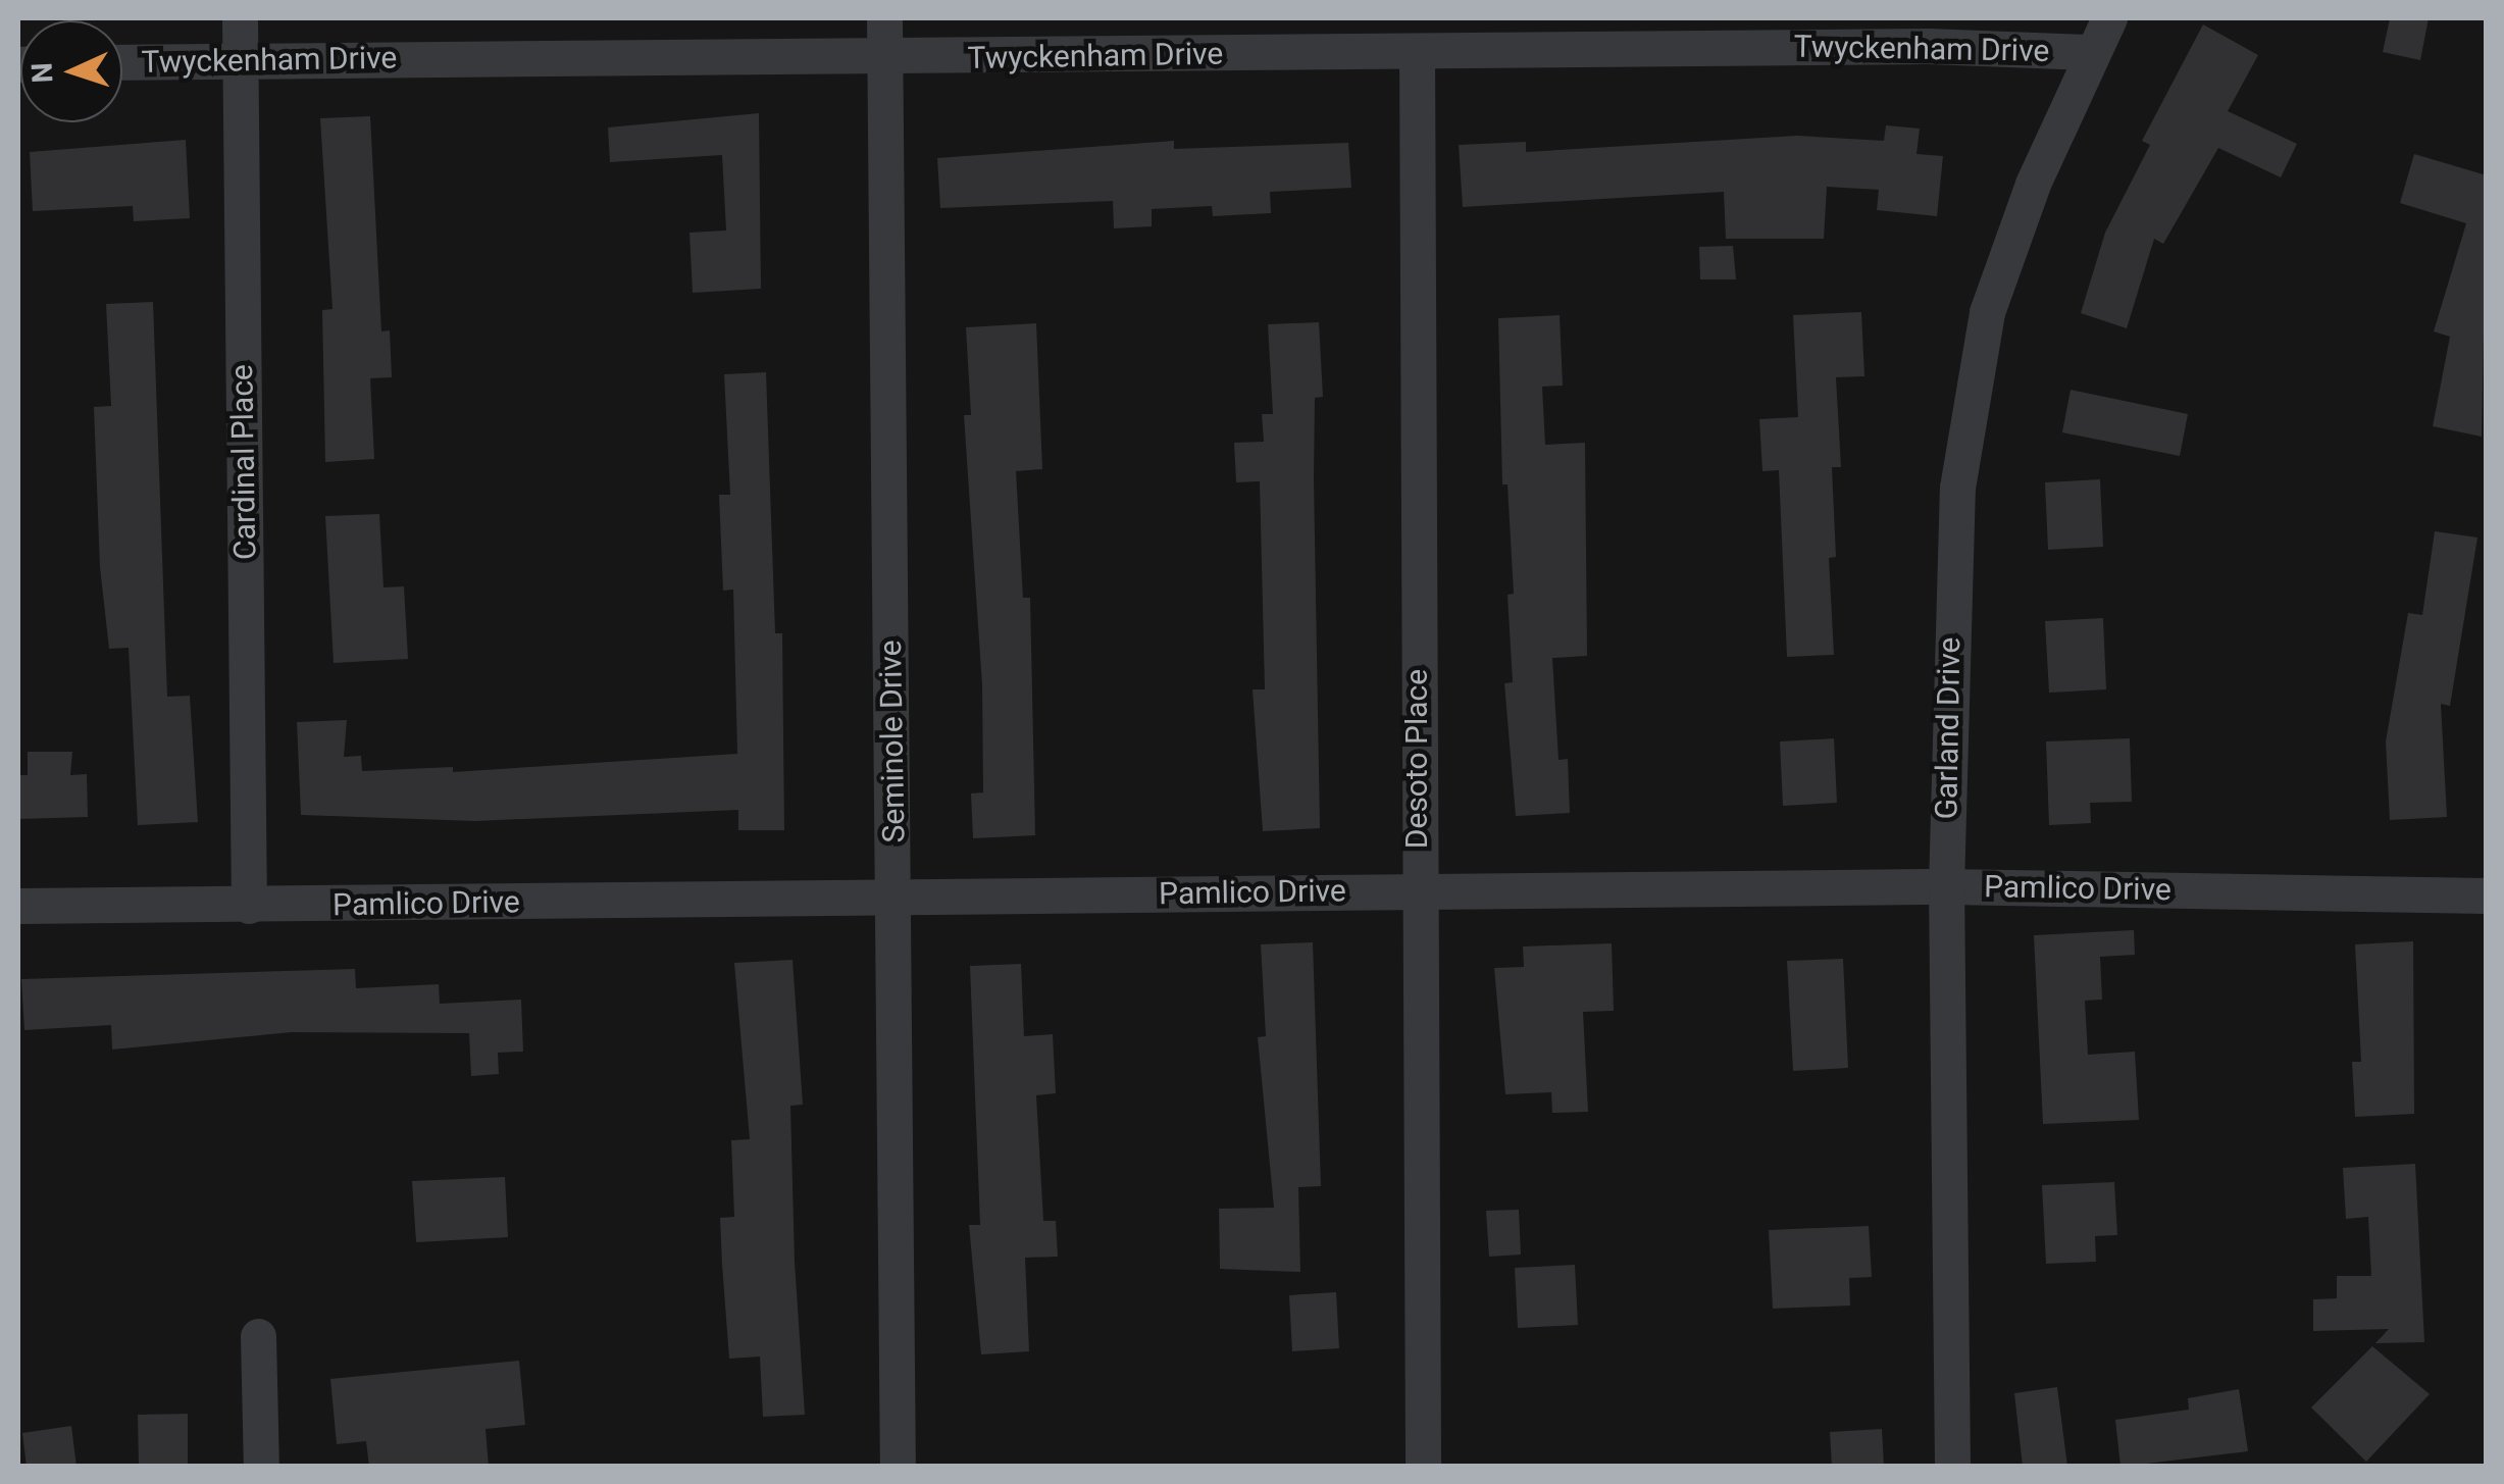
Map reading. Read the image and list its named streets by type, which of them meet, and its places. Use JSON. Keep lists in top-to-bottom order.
{
  "streets": {
    "street": [
      "Twyckenham Drive",
      "Cardinal Place",
      "Garland Drive",
      "Seminole Drive",
      "Desoto Place",
      "Pamlico Drive"
    ]
  },
  "crossings": [
    ["Twyckenham Drive", "Cardinal Place"],
    ["Twyckenham Drive", "Garland Drive"],
    ["Twyckenham Drive", "Seminole Drive"],
    ["Twyckenham Drive", "Desoto Place"],
    ["Cardinal Place", "Pamlico Drive"],
    ["Garland Drive", "Pamlico Drive"],
    ["Seminole Drive", "Pamlico Drive"],
    ["Desoto Place", "Pamlico Drive"]
  ],
  "north": "left"
}
